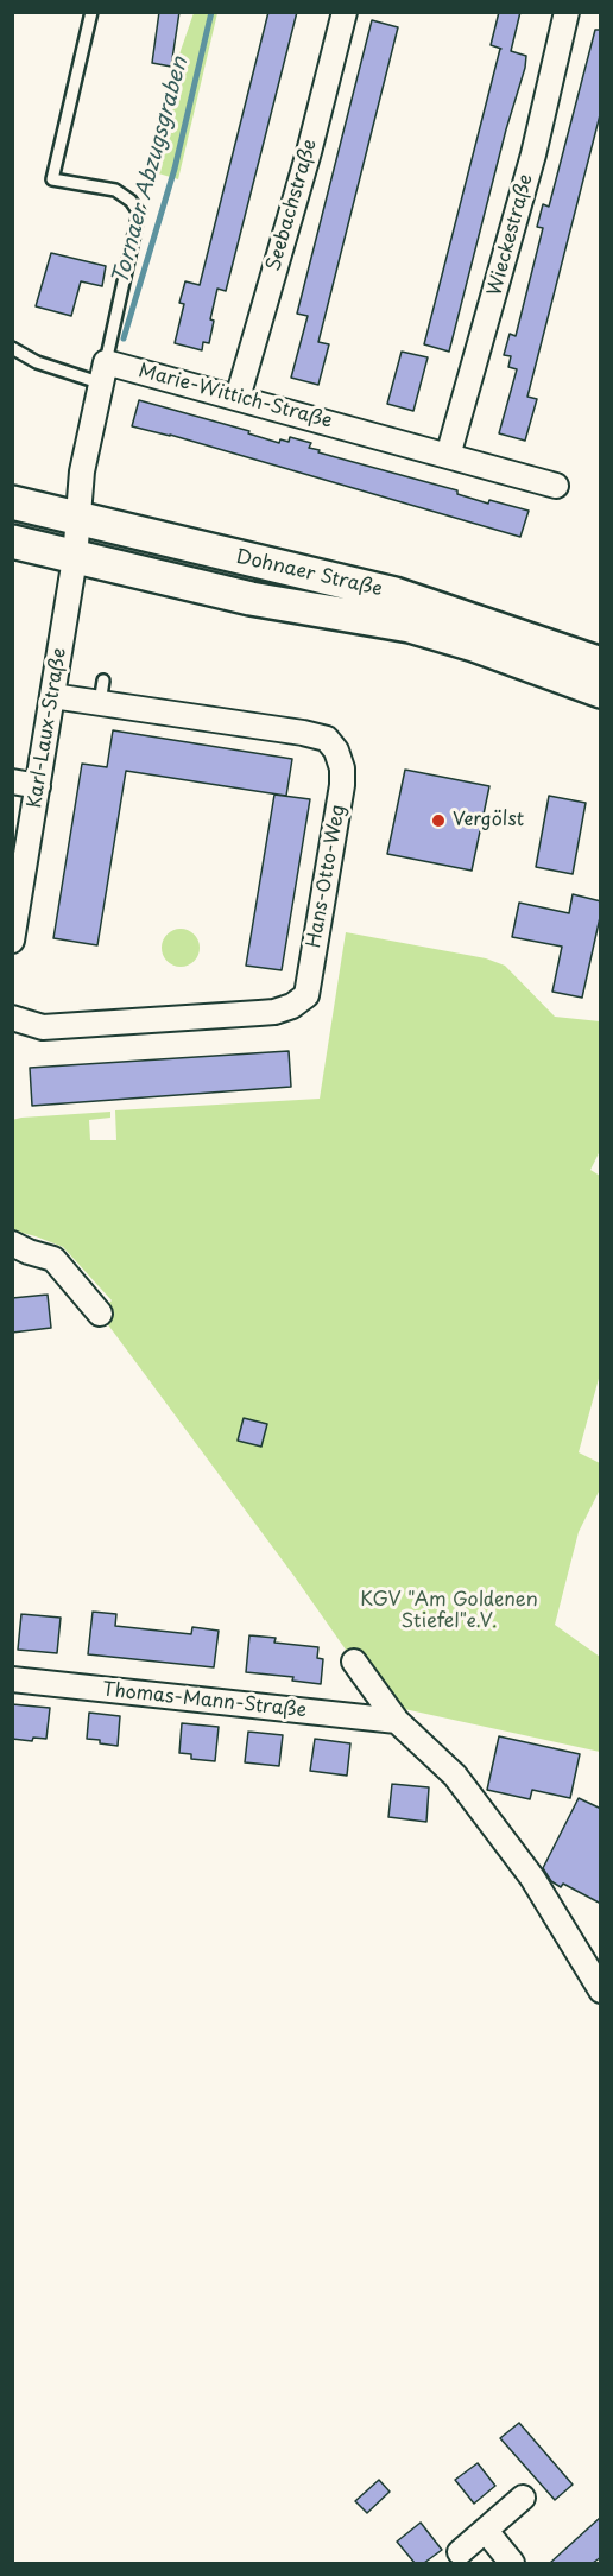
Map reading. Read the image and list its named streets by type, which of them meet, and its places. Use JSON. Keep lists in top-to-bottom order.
{
  "streets": {
    "main road": ["Dohnaer Straße"],
    "street": [
      "Seebachstraße",
      "Wieckestraße",
      "Marie-Wittich-Straße",
      "Karl-Laux-Straße",
      "Hans-Otto-Weg",
      "Thomas-Mann-Straße"
    ]
  },
  "crossings": [
    ["Seebachstraße", "Marie-Wittich-Straße"],
    ["Wieckestraße", "Marie-Wittich-Straße"],
    ["Dohnaer Straße", "Karl-Laux-Straße"],
    ["Karl-Laux-Straße", "Hans-Otto-Weg"]
  ],
  "water": ["Tornaer Abzugsgraben"],
  "parks": ["KGV \"Am Goldenen Stiefel\"e.V."],
  "places": ["Vergölst"]
}
